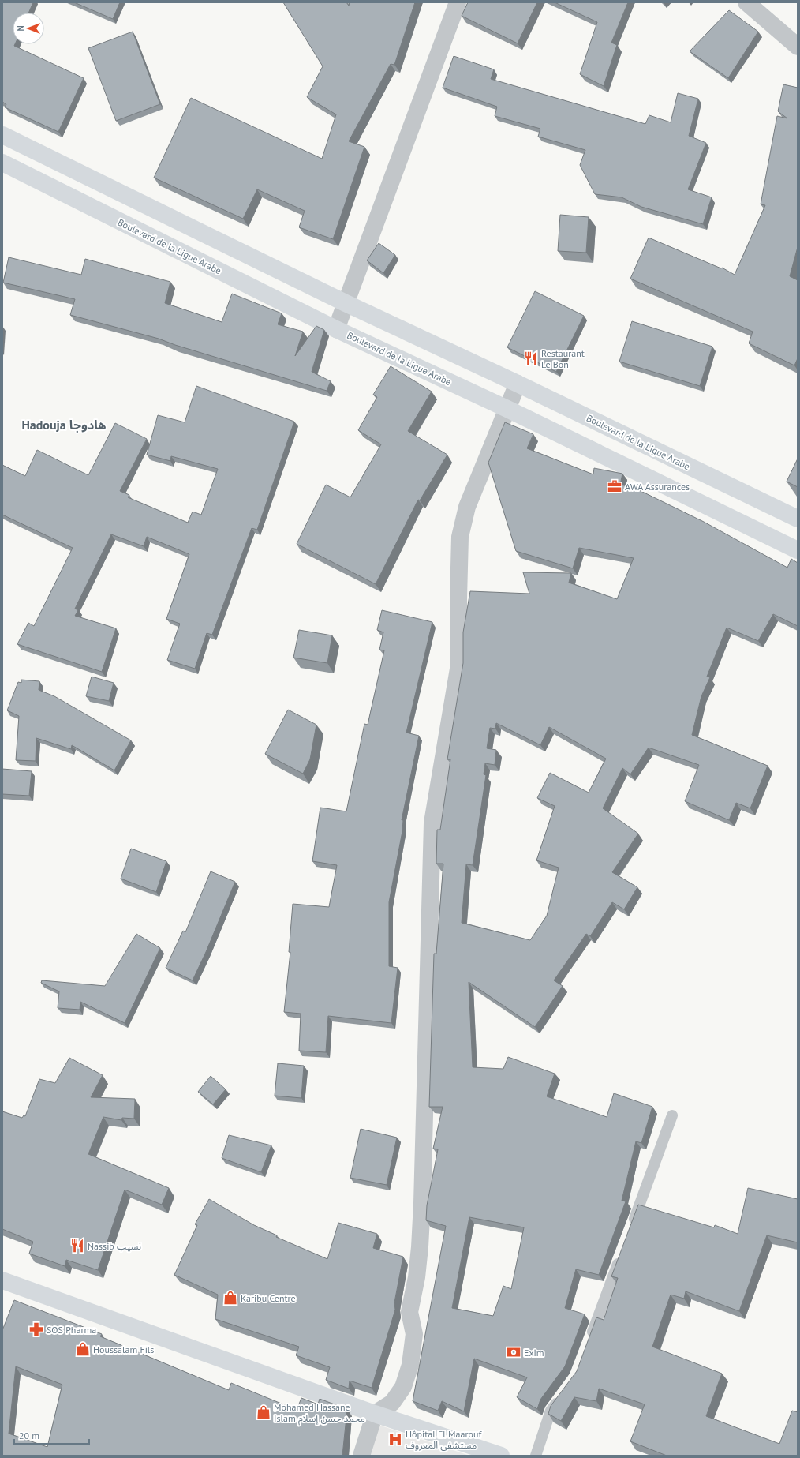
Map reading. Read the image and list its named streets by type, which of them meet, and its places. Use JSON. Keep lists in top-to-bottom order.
{
  "streets": {
    "main road": ["Boulevard de la Ligue Arabe"]
  },
  "districts": ["Hadouja هادوجا"],
  "places": {
    "restaurant": ["Restaurant Le Bon", "Nassib نسيب"],
    "office": ["AWA Assurances"],
    "shop": ["Karibu Centre", "Houssalam Fils", "Mohamed Hassane Islam محمد حسن إسلام"],
    "pharmacy": ["SOS Pharma"],
    "bank": ["Exim"],
    "hospital": ["Hôpital El Maarouf مستشفى المعروف"]
  },
  "scale_bar": "20 m",
  "north": "left"
}
